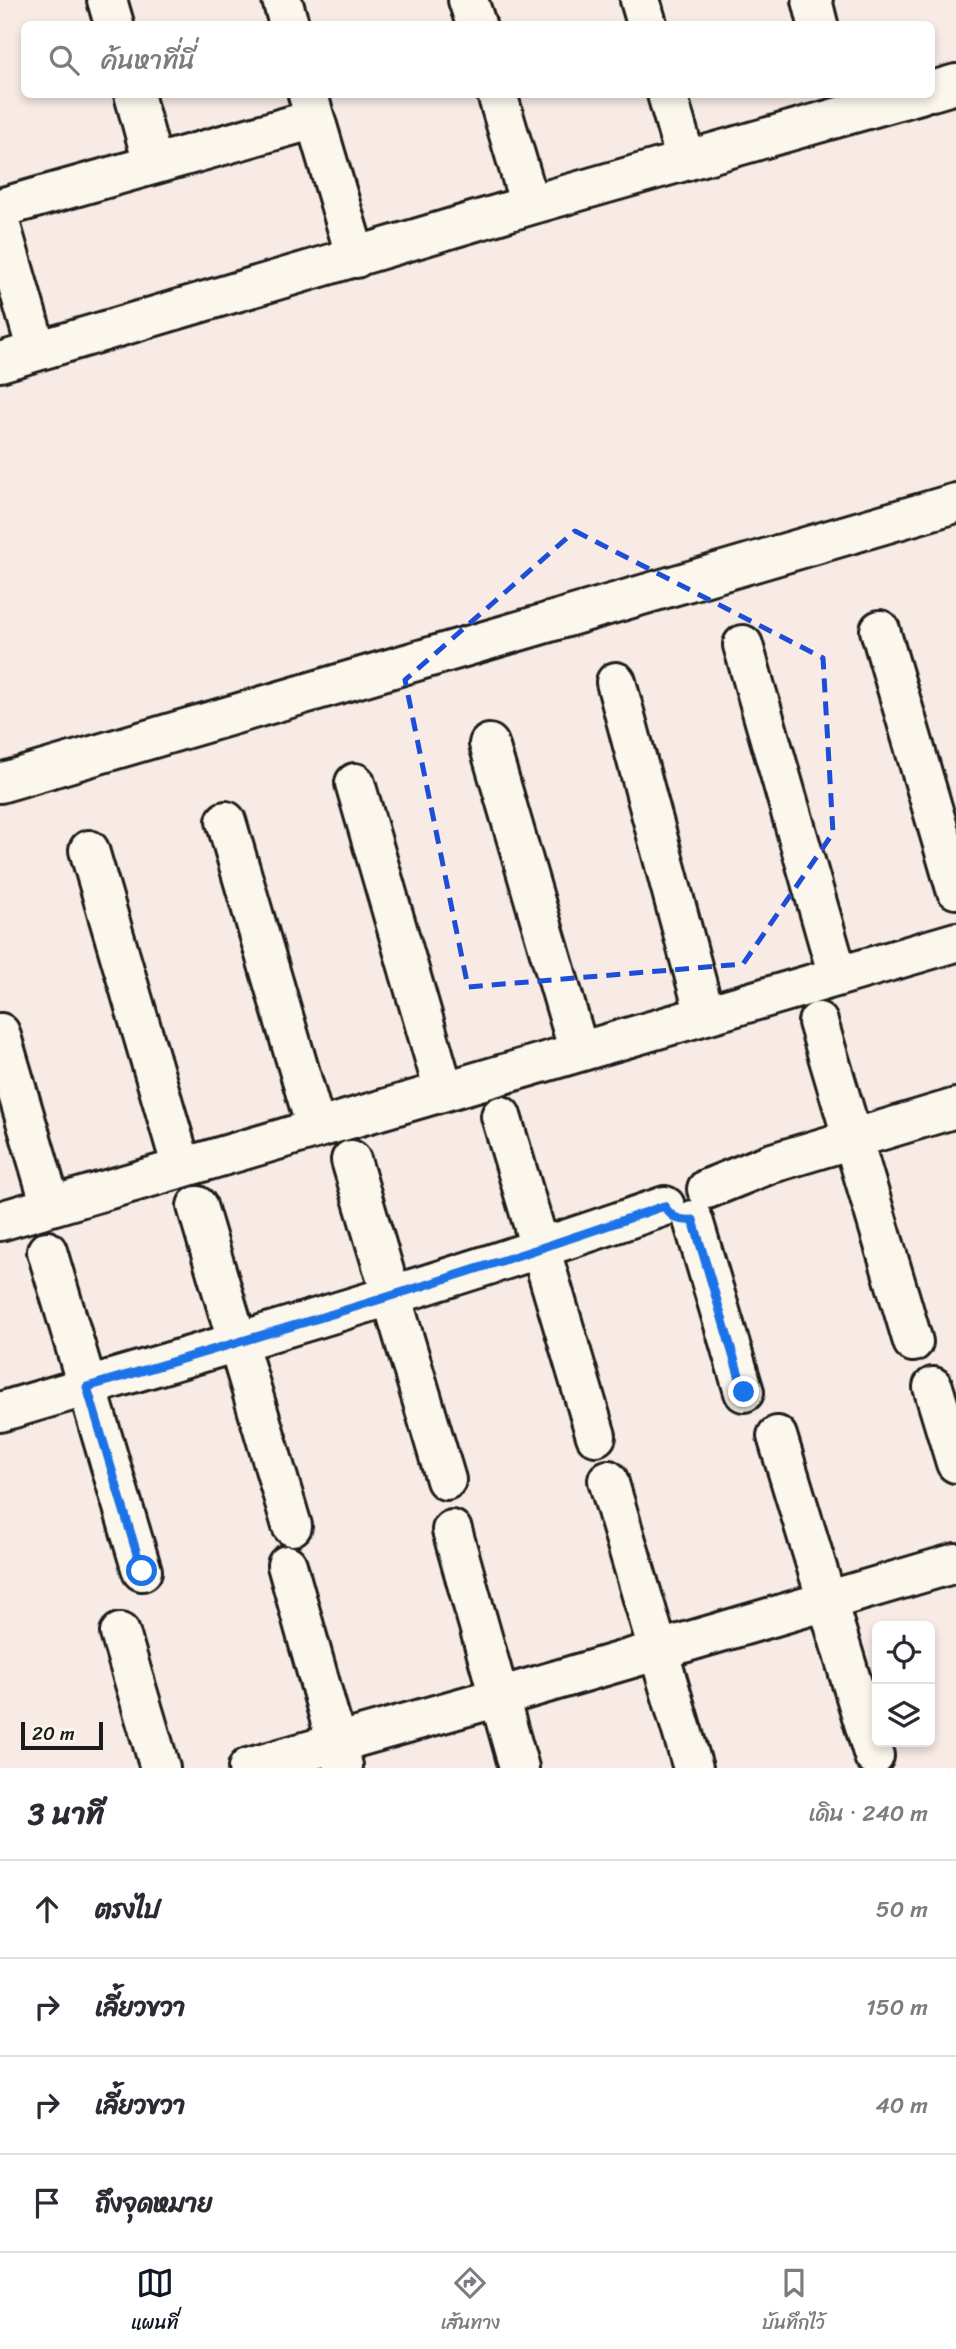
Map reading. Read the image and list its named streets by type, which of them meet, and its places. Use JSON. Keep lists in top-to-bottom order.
{
  "scale_bar": "20 m",
  "page": {
    "search": "ค้นหาที่นี่",
    "scale": "20 m",
    "heading": ["3 นาที", "เดิน · 240 m"],
    "list": [
      ["ตรงไป", "50 m"],
      ["เลี้ยวขวา", "150 m"],
      ["เลี้ยวขวา", "40 m"],
      "ถึงจุดหมาย"
    ],
    "nav": ["แผนที่", "เส้นทาง", "บันทึกไว้"]
  }
}
